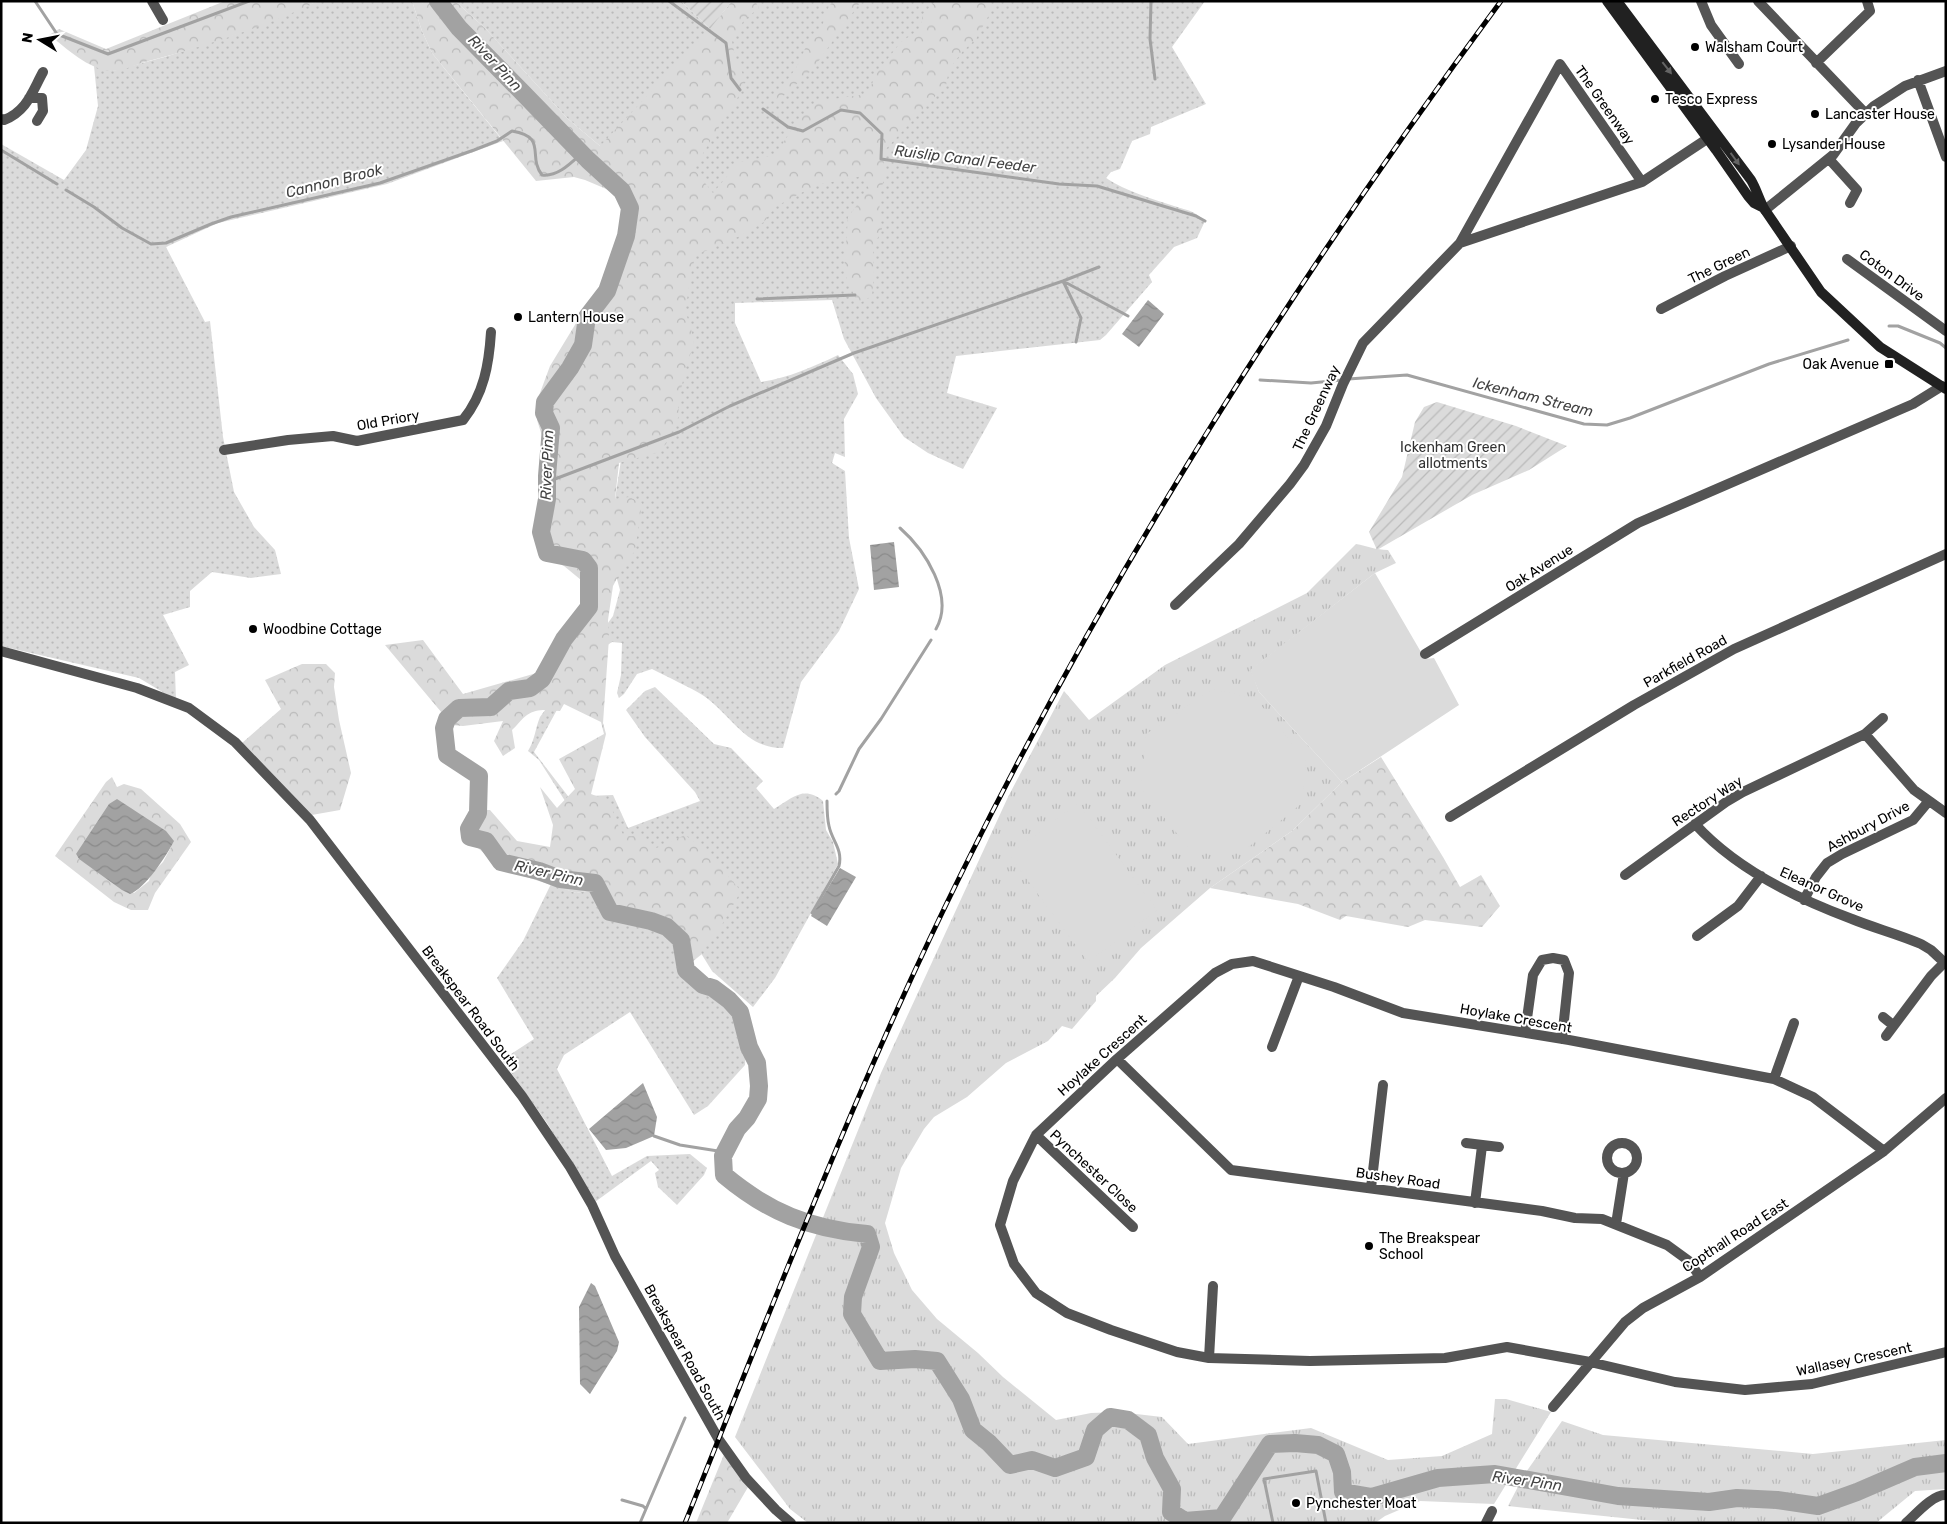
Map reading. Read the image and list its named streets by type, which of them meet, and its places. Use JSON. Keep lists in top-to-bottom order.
{
  "streets": {
    "street": [
      "The Greenway",
      "The Green",
      "Coton Drive",
      "Old Priory",
      "Oak Avenue",
      "Parkfield Road",
      "Rectory Way",
      "Ashbury Drive",
      "Eleanor Grove",
      "Breakspear Road South",
      "Hoylake Crescent",
      "Pynchester Close",
      "Bushey Road",
      "Copthall Road East",
      "Wallasey Crescent"
    ]
  },
  "crossings": [
    ["Rectory Way", "Eleanor Grove"],
    ["Ashbury Drive", "Eleanor Grove"],
    ["Hoylake Crescent", "Pynchester Close"],
    ["Hoylake Crescent", "Bushey Road"],
    ["Hoylake Crescent", "Copthall Road East"],
    ["Hoylake Crescent", "Wallasey Crescent"],
    ["Bushey Road", "Copthall Road East"],
    ["Copthall Road East", "Wallasey Crescent"]
  ],
  "water": [
    "River Pinn",
    "Ruislip Canal Feeder",
    "Cannon Brook",
    "Ickenham Stream"
  ],
  "parks": ["Ickenham Green allotments"],
  "places": {
    "other": [
      "Walsham Court",
      "Tesco Express",
      "Lancaster House",
      "Lysander House",
      "Lantern House",
      "Woodbine Cottage",
      "The Breakspear School",
      "Pynchester Moat"
    ],
    "transit": ["Oak Avenue"]
  },
  "north": "left"
}
